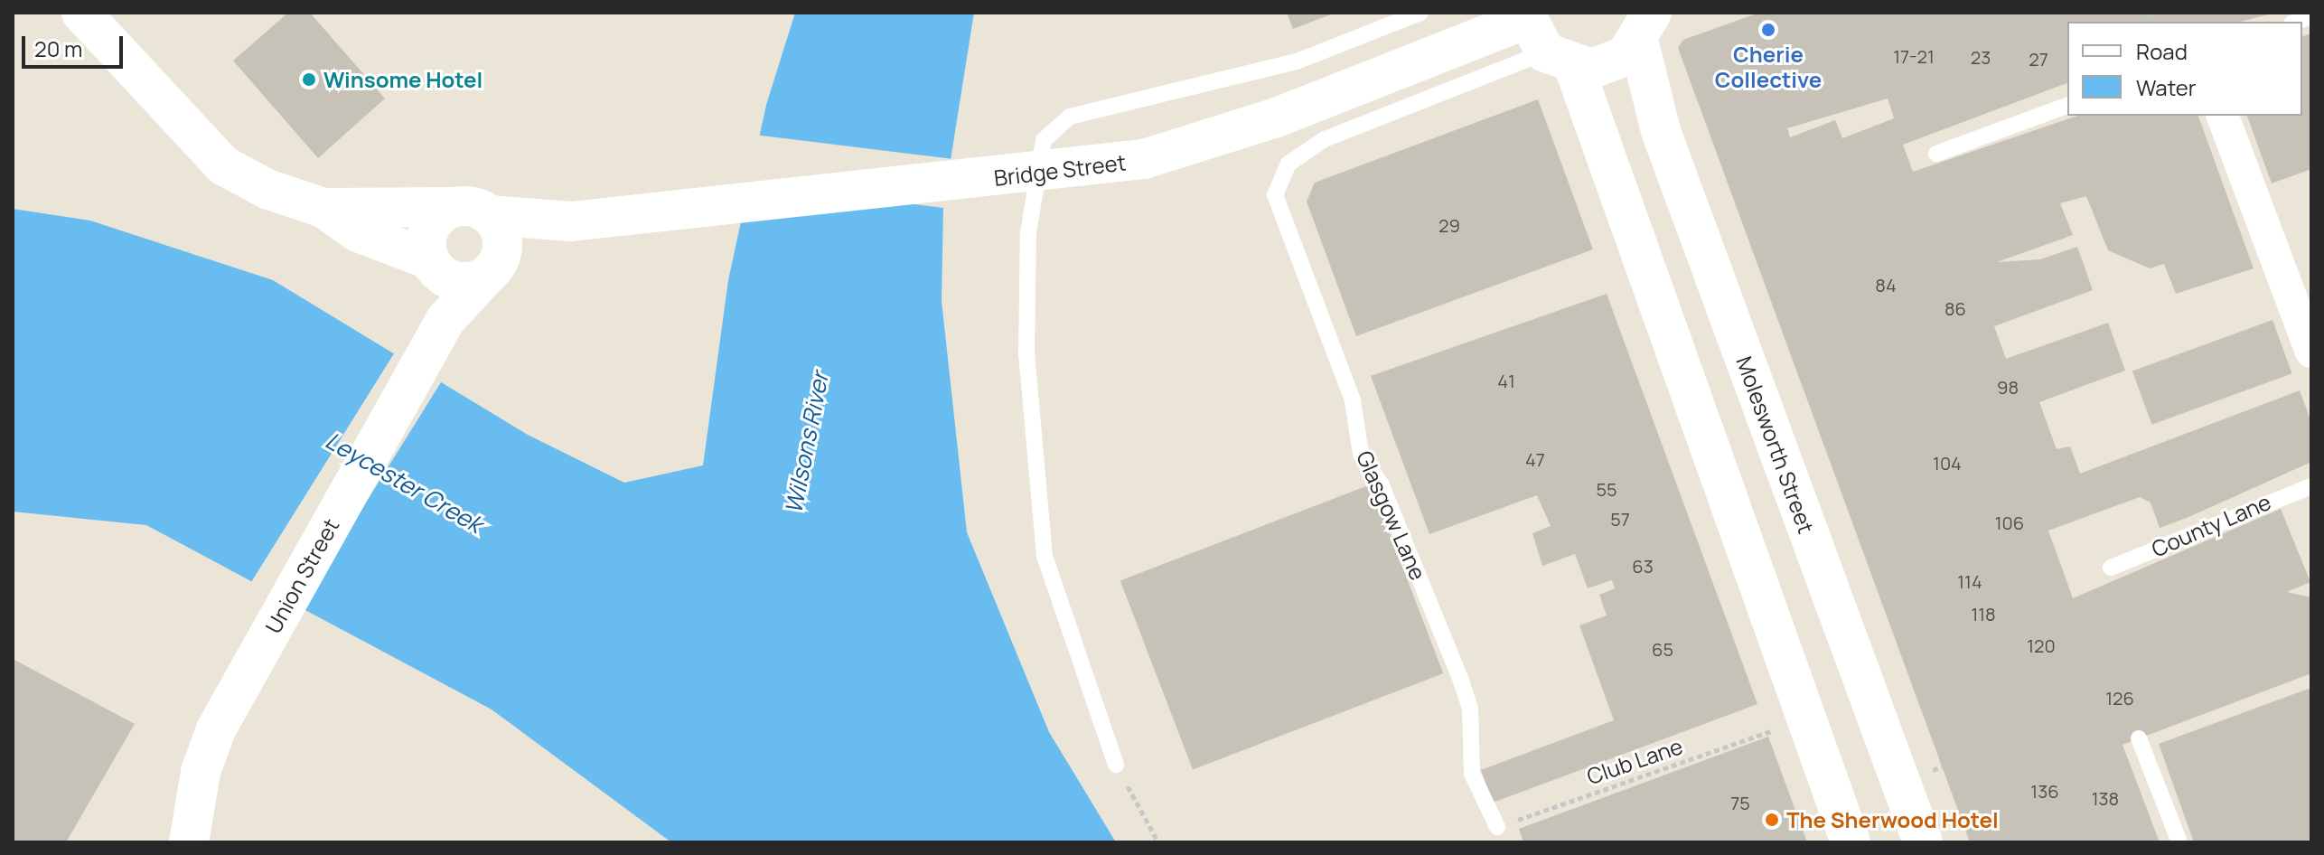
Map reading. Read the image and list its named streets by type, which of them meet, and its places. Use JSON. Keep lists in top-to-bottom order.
{
  "streets": {
    "main road": ["Bridge Street", "Molesworth Street", "Union Street"],
    "lane": ["Glasgow Lane", "County Lane"],
    "path": ["Club Lane"]
  },
  "crossings": [
    ["Bridge Street", "Molesworth Street"],
    ["Bridge Street", "Glasgow Lane"],
    ["Bridge Street", "Union Street"],
    ["Glasgow Lane", "Club Lane"]
  ],
  "water": ["Wilsons River", "Leycester Creek"],
  "places": ["Cherie Collective", "Winsome Hotel", "The Sherwood Hotel"],
  "house_numbers": [
    "17-21",
    "23",
    "27",
    "29",
    "84",
    "86",
    "41",
    "98",
    "47",
    "104",
    "55",
    "57",
    "106",
    "63",
    "114",
    "118",
    "120",
    "65",
    "126",
    "136",
    "138",
    "75"
  ],
  "legend": ["Road", "Water"],
  "scale_bar": "20 m"
}
